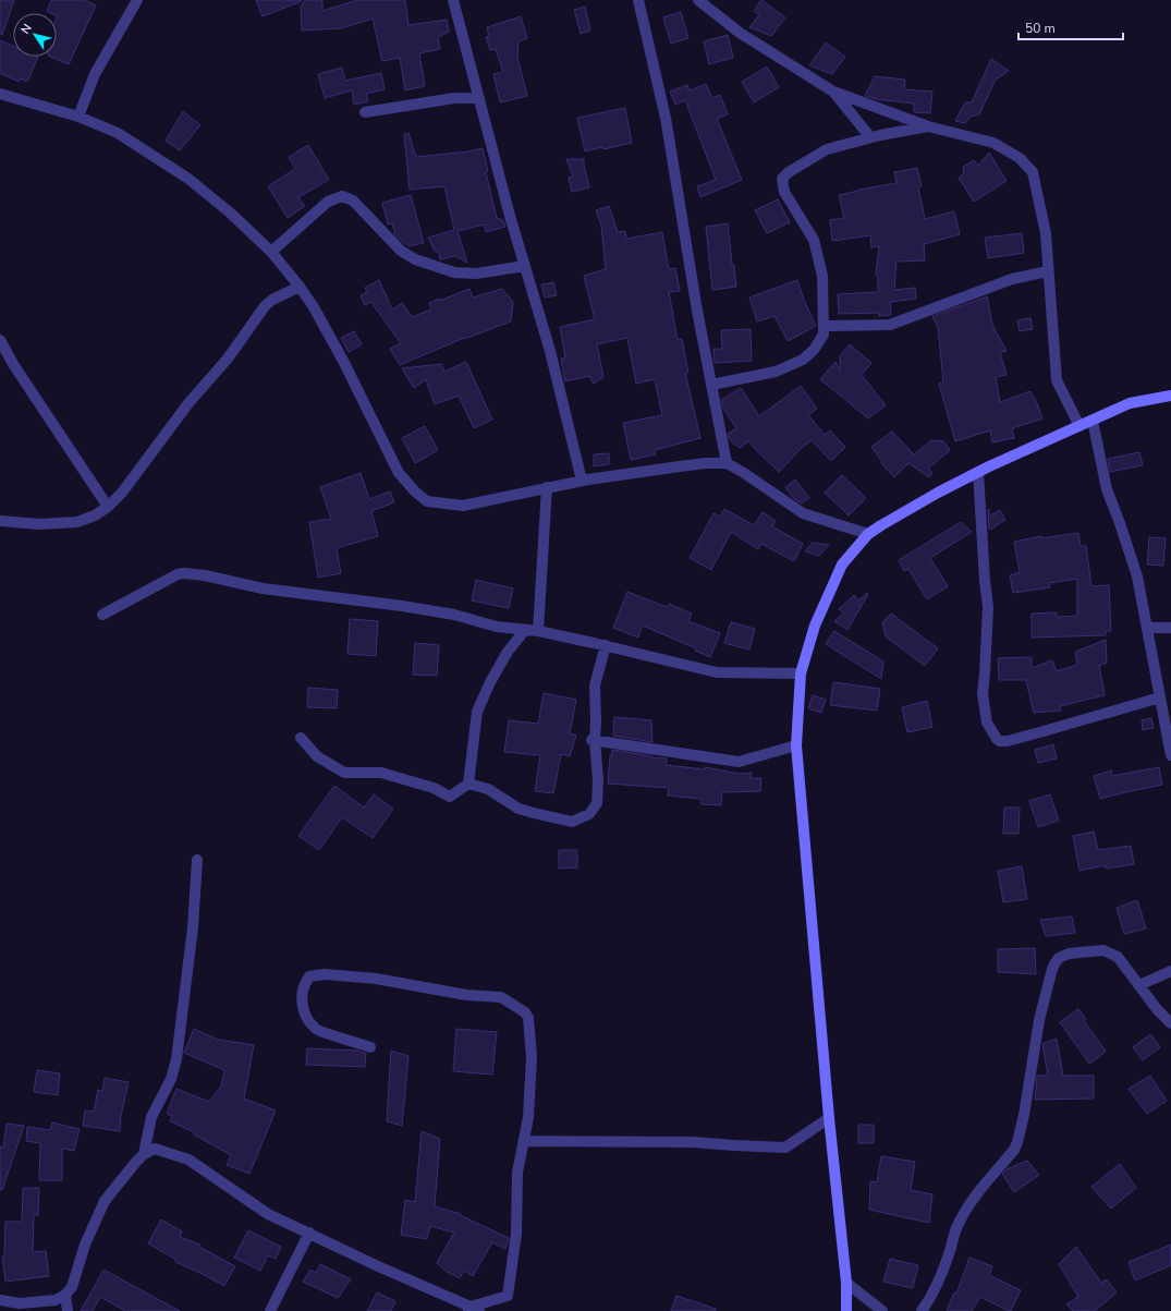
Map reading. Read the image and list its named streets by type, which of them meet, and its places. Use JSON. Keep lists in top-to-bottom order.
{
  "scale_bar": "50 m",
  "north": "top left"
}
